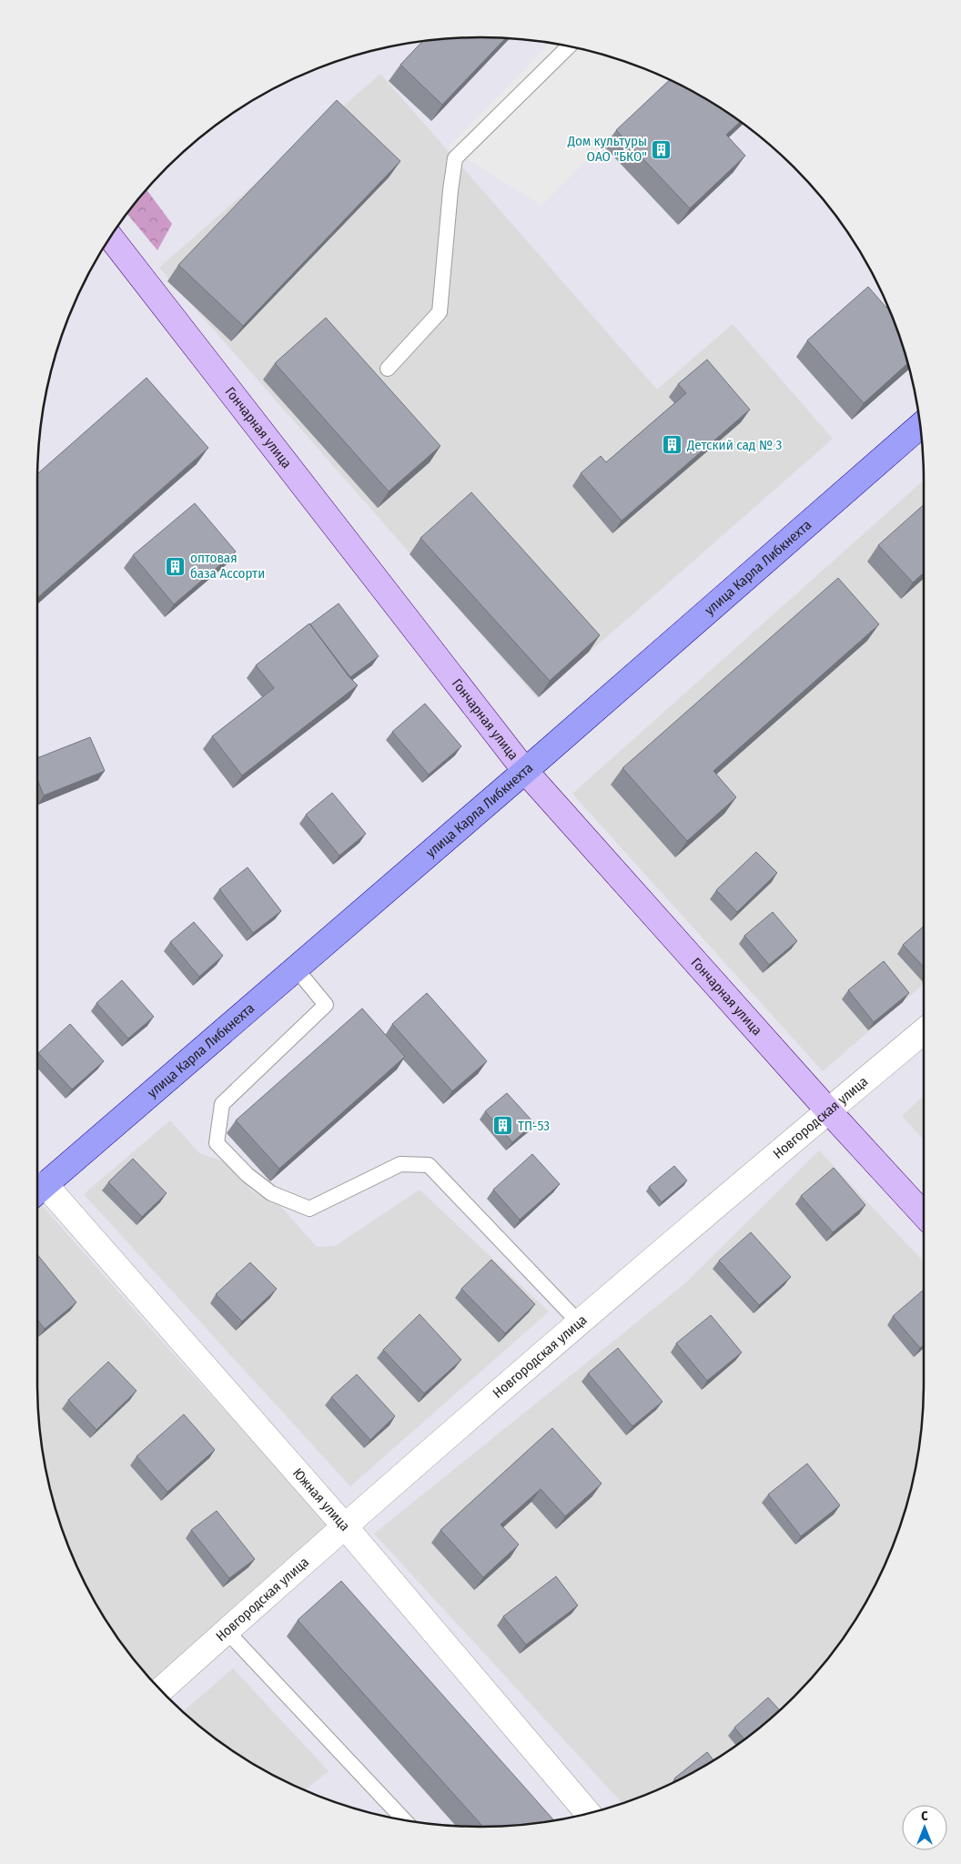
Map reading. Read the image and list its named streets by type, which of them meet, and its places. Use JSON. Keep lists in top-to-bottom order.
{
  "streets": {
    "main road": ["улица Карла Либкнехта"],
    "street": ["Гончарная улица", "Новгородская улица", "Южная улица"]
  },
  "crossings": [
    ["Гончарная улица", "улица Карла Либкнехта"],
    ["Гончарная улица", "Новгородская улица"],
    ["улица Карла Либкнехта", "Южная улица"],
    ["Новгородская улица", "Южная улица"]
  ],
  "places": {
    "building": [
      "Дом культуры ОАО \"БКО\"",
      "Детский сад № 3",
      "оптовая база Ассорти",
      "ТП-53"
    ]
  },
  "north": "top"
}
